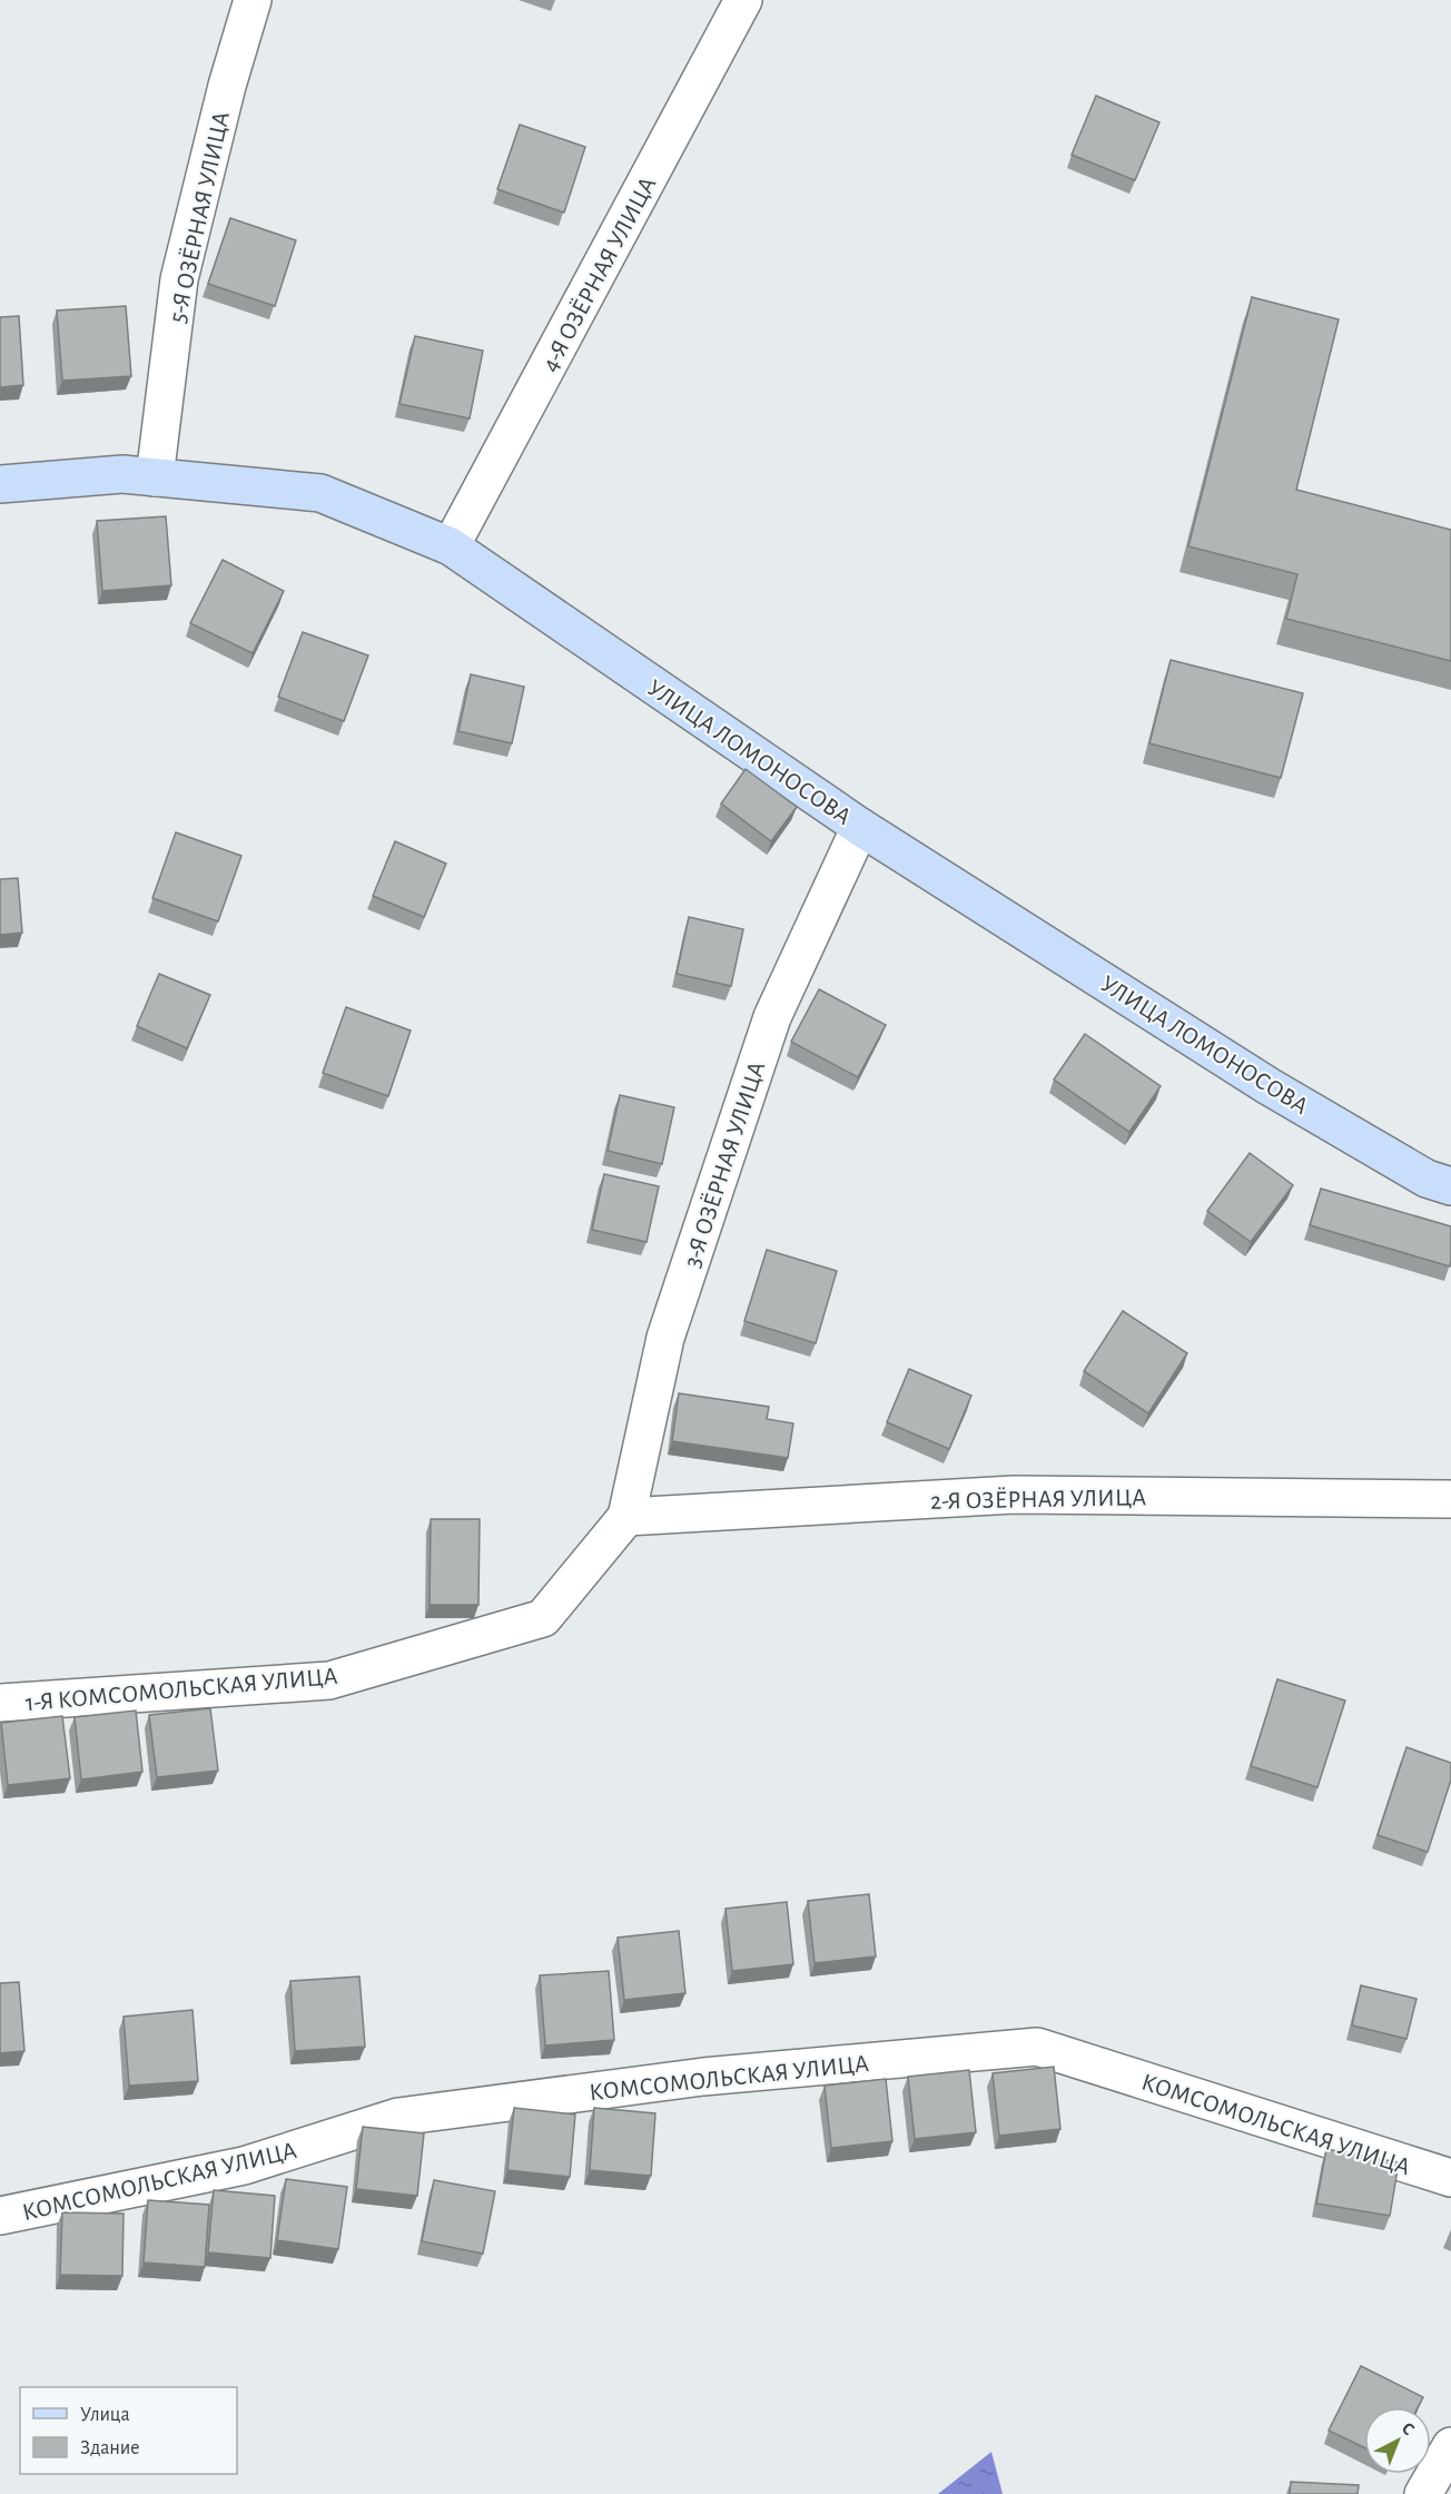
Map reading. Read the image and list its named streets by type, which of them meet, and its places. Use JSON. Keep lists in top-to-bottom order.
{
  "streets": {
    "street": [
      "5-Я ОЗЁРНАЯ УЛИЦА",
      "4-Я ОЗЁРНАЯ УЛИЦА",
      "УЛИЦА ЛОМОНОСОВА",
      "3-Я ОЗЁРНАЯ УЛИЦА",
      "2-Я ОЗЁРНАЯ УЛИЦА",
      "1-Я КОМСОМОЛЬСКАЯ УЛИЦА",
      "КОМСОМОЛЬСКАЯ УЛИЦА"
    ]
  },
  "crossings": [
    ["5-Я ОЗЁРНАЯ УЛИЦА", "УЛИЦА ЛОМОНОСОВА"],
    ["4-Я ОЗЁРНАЯ УЛИЦА", "УЛИЦА ЛОМОНОСОВА"],
    ["УЛИЦА ЛОМОНОСОВА", "3-Я ОЗЁРНАЯ УЛИЦА"],
    ["3-Я ОЗЁРНАЯ УЛИЦА", "2-Я ОЗЁРНАЯ УЛИЦА"],
    ["3-Я ОЗЁРНАЯ УЛИЦА", "1-Я КОМСОМОЛЬСКАЯ УЛИЦА"],
    ["2-Я ОЗЁРНАЯ УЛИЦА", "1-Я КОМСОМОЛЬСКАЯ УЛИЦА"]
  ],
  "legend": ["Улица", "Здание"],
  "north": "top right"
}
